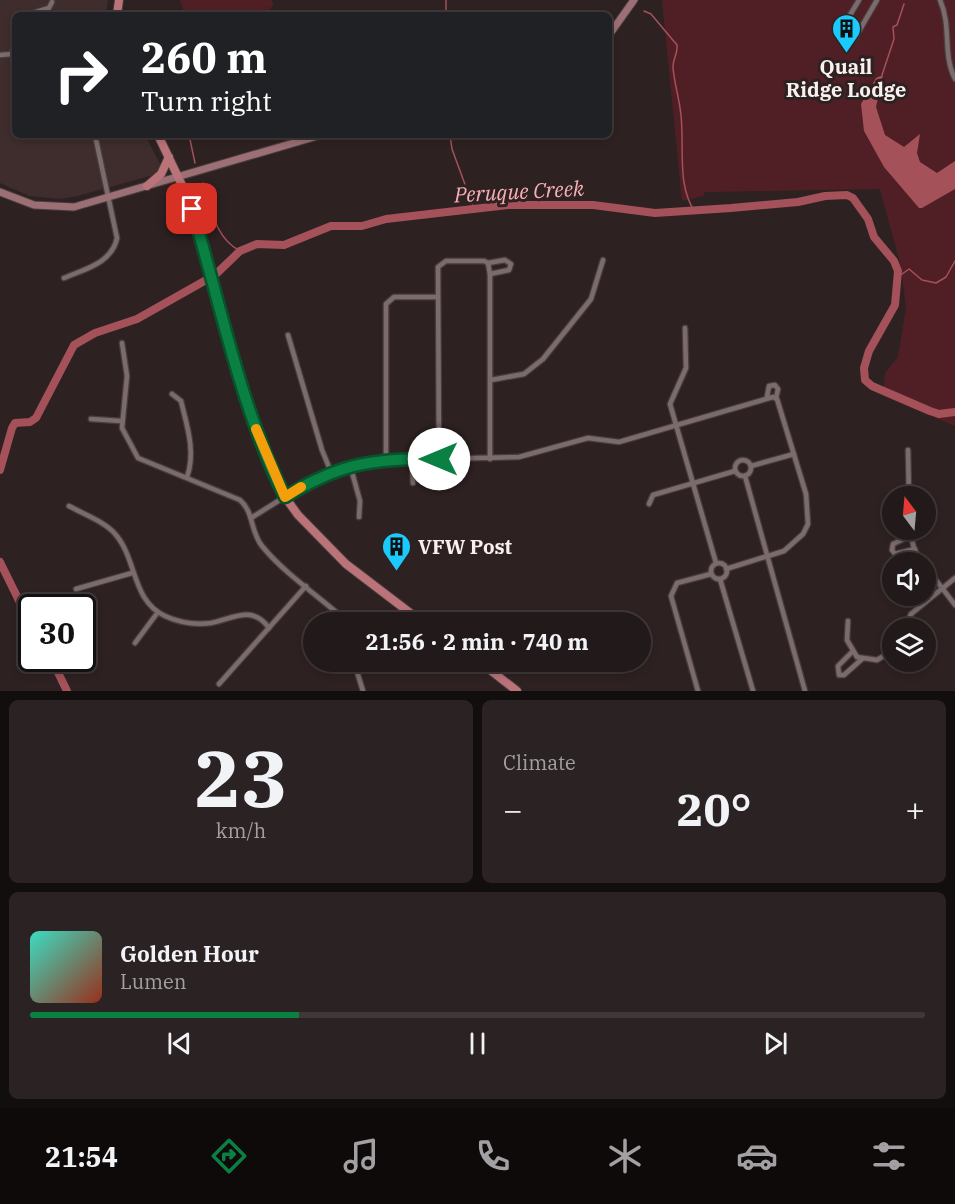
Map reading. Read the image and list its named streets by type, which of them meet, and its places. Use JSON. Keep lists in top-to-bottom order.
{
  "water": ["Peruque Creek"],
  "places": {
    "building": ["Quail Ridge Lodge", "VFW Post"]
  },
  "north": "top",
  "page": {
    "turn": ["260 m", "Turn right"],
    "limit": "30",
    "trip": "21:56 · 2 min · 740 m",
    "tile": [
      ["23", "km/h"],
      "Climate"
    ],
    "heat": ["−", "20°", "+"],
    "song": ["Golden Hour", "Lumen"],
    "tabs": "21:54"
  }
}
